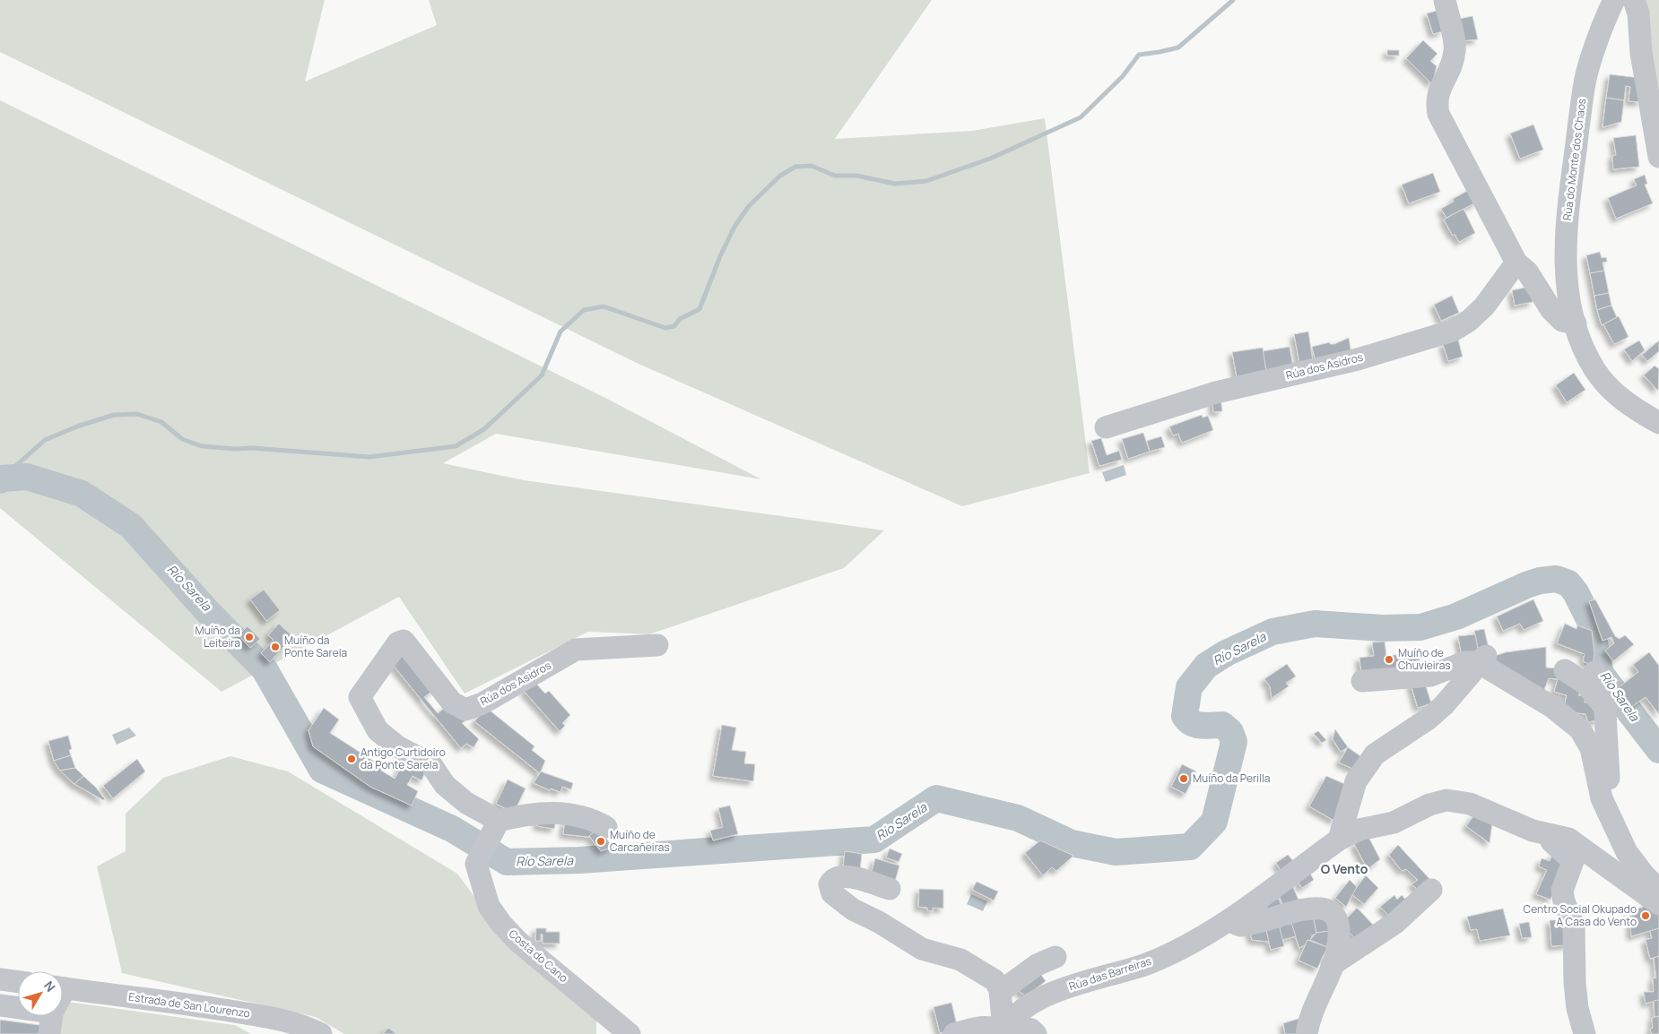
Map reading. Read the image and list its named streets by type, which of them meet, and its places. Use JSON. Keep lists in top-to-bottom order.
{
  "streets": {
    "street": [
      "Rúa do Monte dos Chaos",
      "Rúa dos Asidros",
      "Costa do Cano",
      "Rúa das Barreiras",
      "Estrada de San Lourenzo"
    ]
  },
  "crossings": [
    ["Rúa dos Asidros", "Costa do Cano"]
  ],
  "districts": ["O Vento"],
  "water": ["Río Sarela"],
  "places": [
    "Muíño da Leiteira",
    "Muíño da Ponte Sarela",
    "Muíño de Chuvieiras",
    "Antigo Curtidoiro da Ponte Sarela",
    "Muíño da Perilla",
    "Muíño de Carcañeiras",
    "Centro Social Okupado A Casa do Vento"
  ],
  "north": "top right"
}
